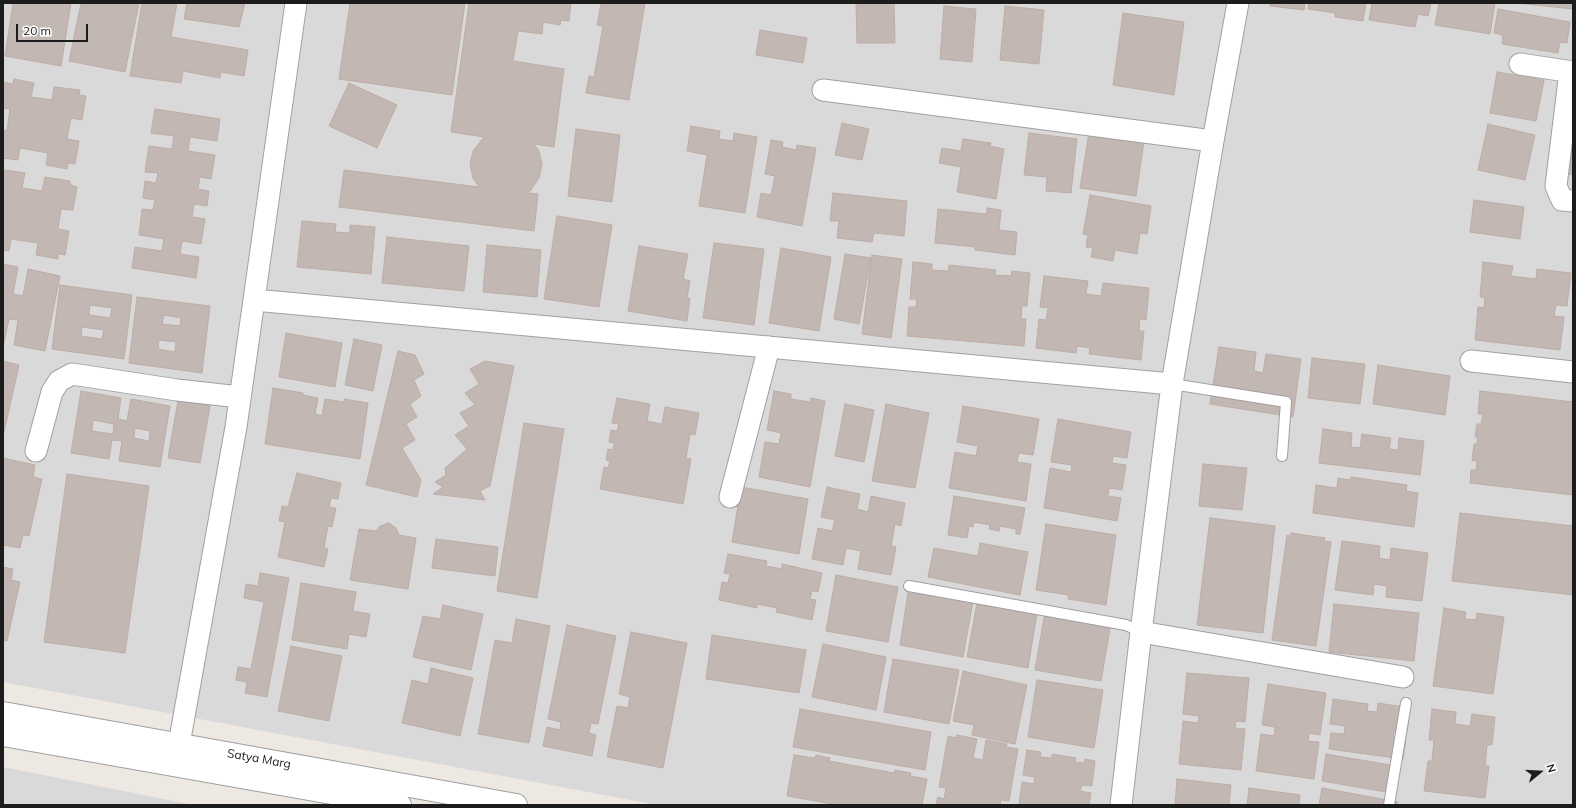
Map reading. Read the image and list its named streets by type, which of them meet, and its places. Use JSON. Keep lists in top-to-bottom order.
{
  "streets": {
    "street": ["Satya Marg"]
  },
  "scale_bar": "20 m",
  "north": "right"
}
